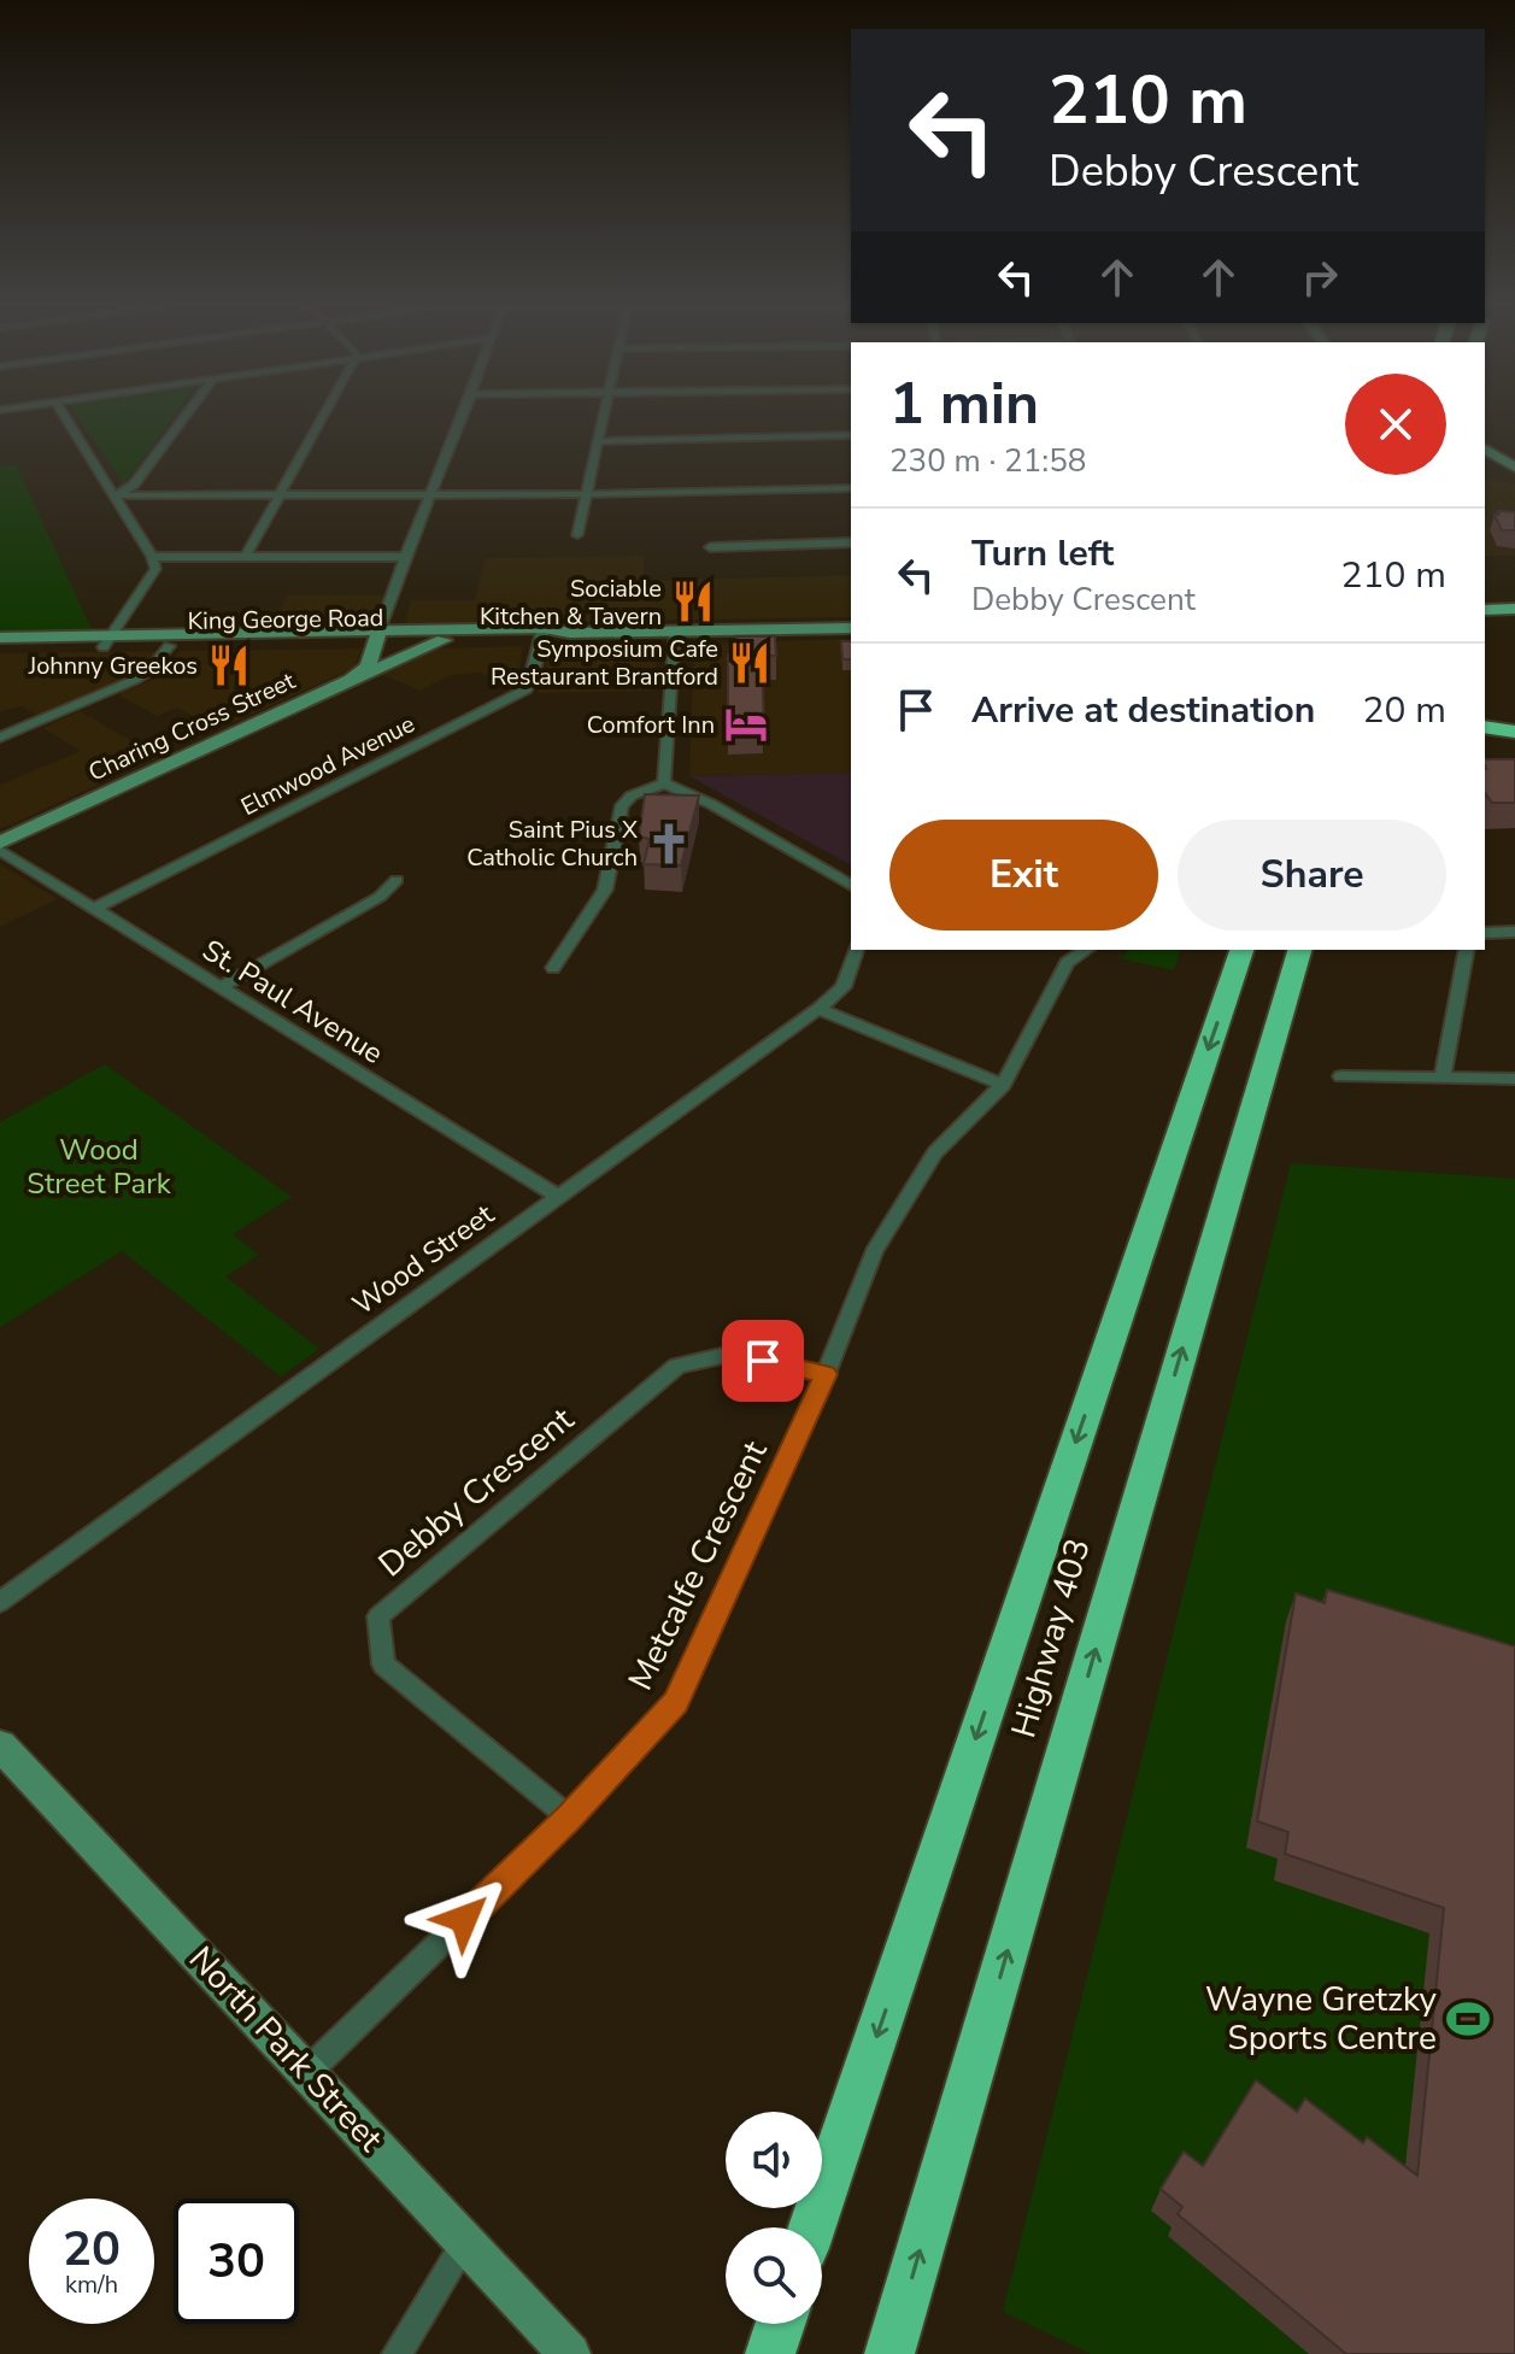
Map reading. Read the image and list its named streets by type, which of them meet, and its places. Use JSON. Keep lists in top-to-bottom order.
{
  "streets": {
    "highway": ["Highway 403"],
    "main road": ["King George Road", "Charing Cross Street", "North Park Street"],
    "street": [
      "Elmwood Avenue",
      "St. Paul Avenue",
      "Wood Street",
      "Debby Crescent",
      "Metcalfe Crescent"
    ]
  },
  "crossings": [
    ["King George Road", "Charing Cross Street"],
    ["King George Road", "Elmwood Avenue"],
    ["Elmwood Avenue", "St. Paul Avenue"],
    ["St. Paul Avenue", "Wood Street"],
    ["Debby Crescent", "Metcalfe Crescent"],
    ["Metcalfe Crescent", "North Park Street"]
  ],
  "parks": ["Wood Street Park"],
  "places": {
    "restaurant": ["Sociable Kitchen & Tavern", "Symposium Cafe Restaurant Brantford", "Johnny Greekos"],
    "hotel": ["Comfort Inn"],
    "church": ["Saint Pius X Catholic Church"],
    "sports": ["Wayne Gretzky Sports Centre"]
  },
  "page": {
    "turn": ["210 m", "Debby Crescent"],
    "heading": ["1 min", "230 m · 21:58"],
    "list": [
      {
        "name": "Turn left",
        "note": "Debby Crescent",
        "value": "210 m"
      },
      {
        "name": "Arrive at destination",
        "value": "20 m"
      }
    ],
    "buttons": ["Exit", "Share"],
    "speed": "20 km/h",
    "limit": "30"
  }
}
